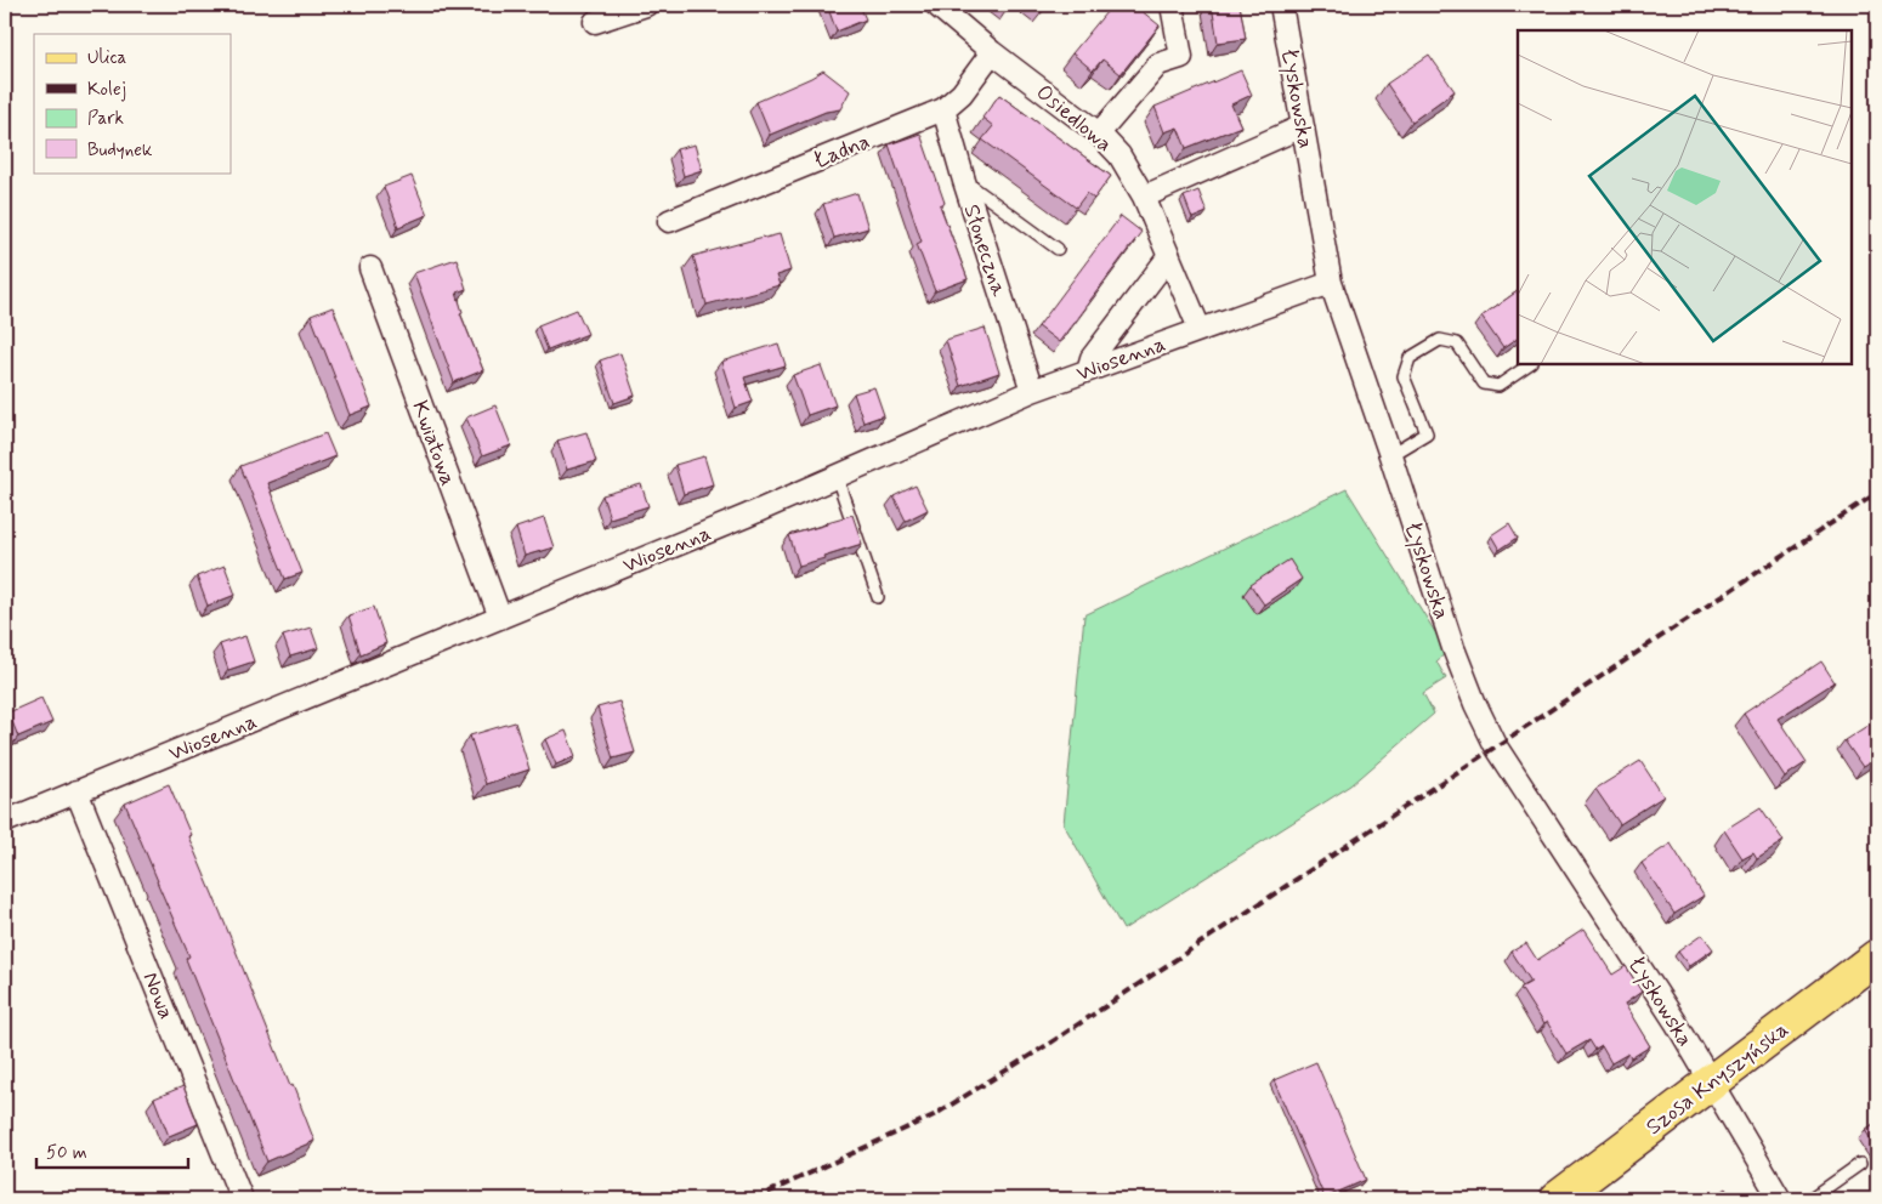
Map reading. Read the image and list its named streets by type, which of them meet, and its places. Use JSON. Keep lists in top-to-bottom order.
{
  "streets": {
    "main road": ["Szosa Knyszyńska"],
    "street": [
      "Łyskowska",
      "Osiedlowa",
      "Ładna",
      "Słoneczna",
      "Wiosenna",
      "Kwiatowa",
      "Nowa"
    ]
  },
  "crossings": [
    ["Łyskowska", "Wiosenna"],
    ["Łyskowska", "Szosa Knyszyńska"],
    ["Osiedlowa", "Ładna"],
    ["Osiedlowa", "Wiosenna"],
    ["Ładna", "Słoneczna"],
    ["Słoneczna", "Wiosenna"],
    ["Wiosenna", "Kwiatowa"],
    ["Wiosenna", "Nowa"]
  ],
  "legend": [
    "Ulica",
    "Kolej",
    "Park",
    "Budynek"
  ],
  "scale_bar": "50 m"
}
